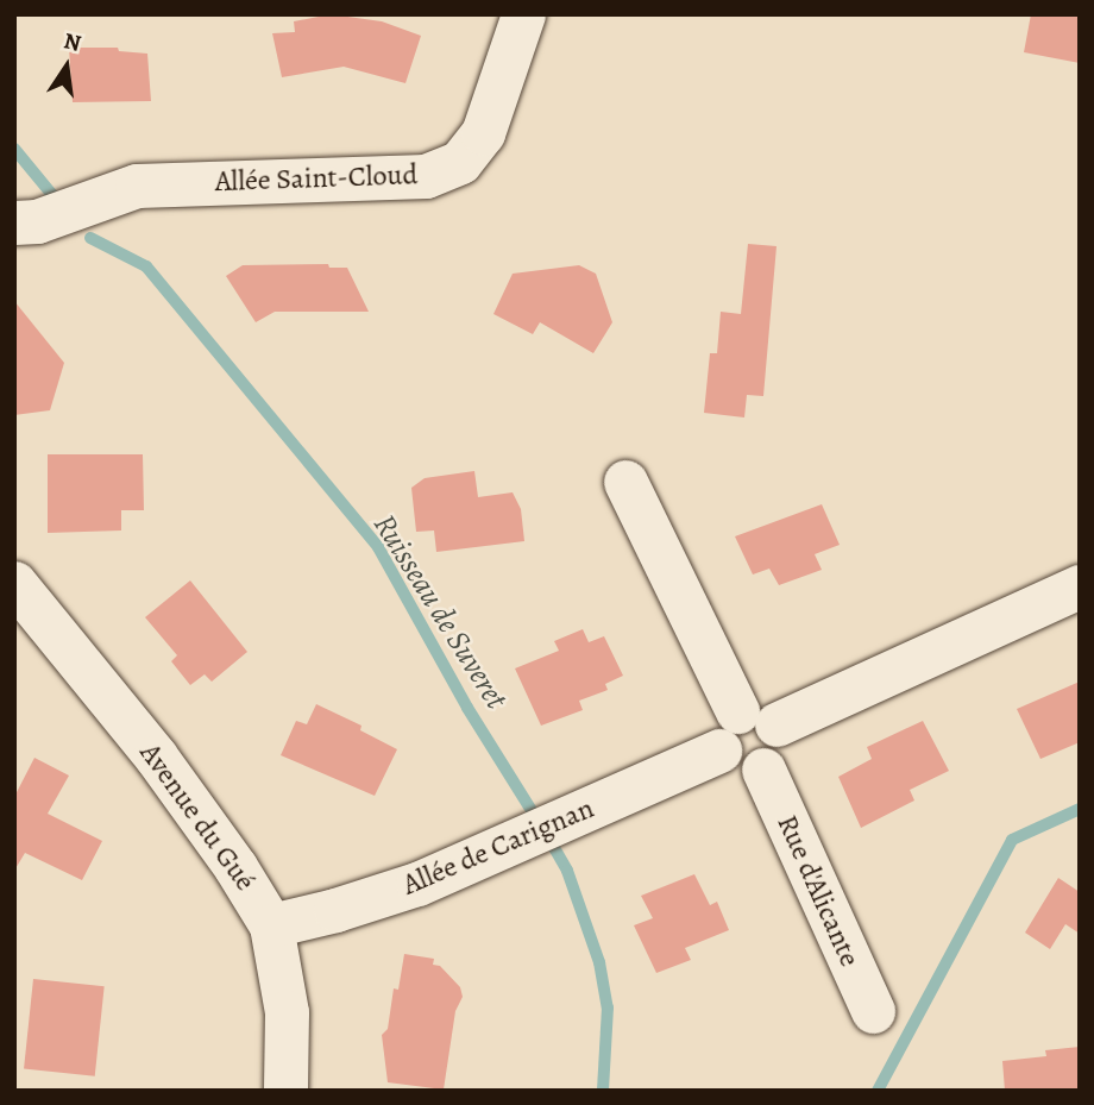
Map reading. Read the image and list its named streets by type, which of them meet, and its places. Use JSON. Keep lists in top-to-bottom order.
{
  "streets": {
    "street": [
      "Allée Saint-Cloud",
      "Avenue du Gué",
      "Allée de Carignan",
      "Rue d'Alicante"
    ]
  },
  "crossings": [
    ["Avenue du Gué", "Allée de Carignan"],
    ["Allée de Carignan", "Rue d'Alicante"]
  ],
  "water": ["Ruisseau de Suveret"],
  "north": "top"
}
